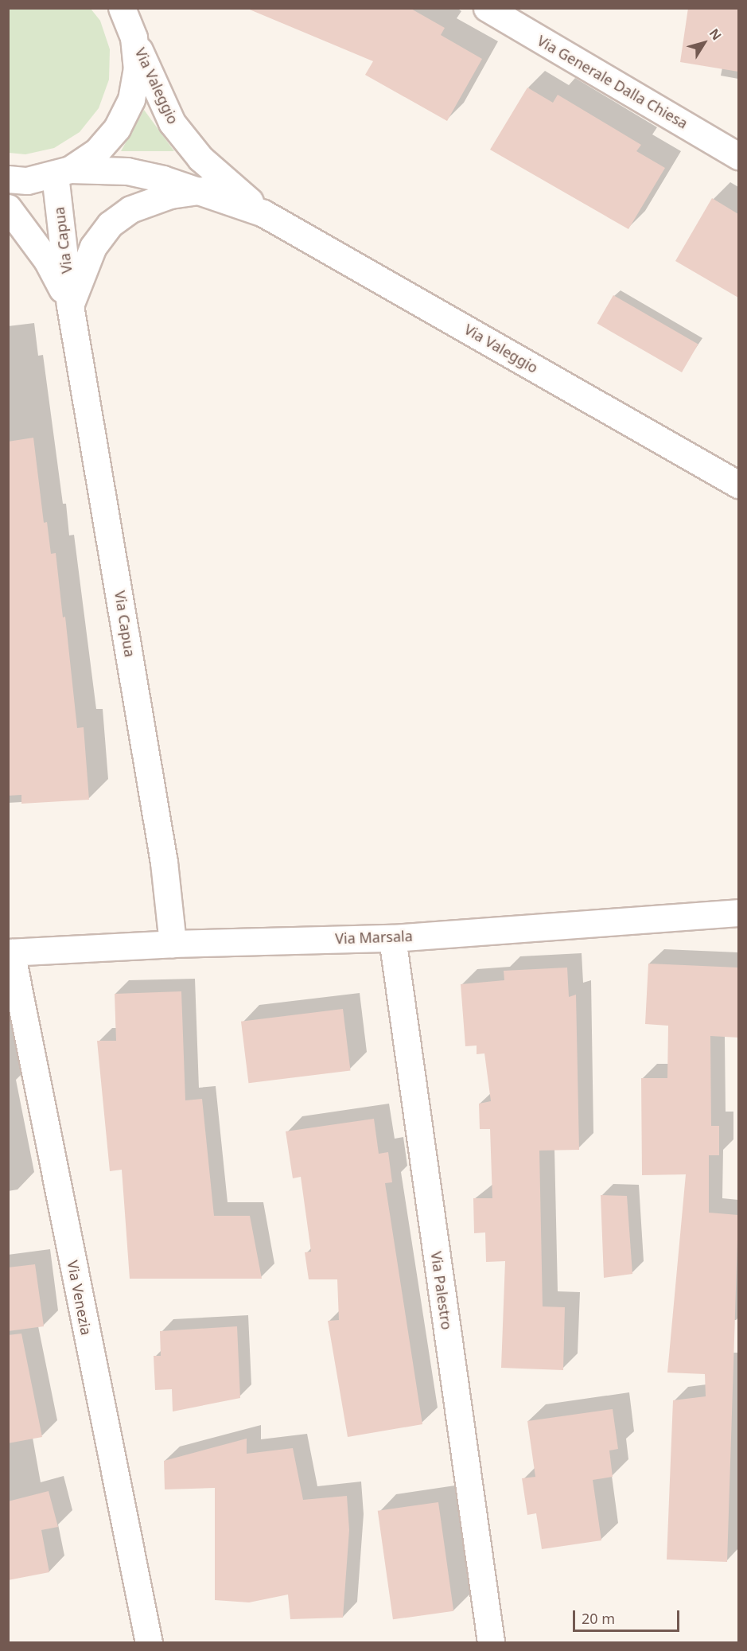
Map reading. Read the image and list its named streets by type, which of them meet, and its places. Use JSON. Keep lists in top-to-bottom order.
{
  "streets": {
    "street": [
      "Via Generale Dalla Chiesa",
      "Via Valeggio",
      "Via Capua",
      "Via Marsala",
      "Via Palestro",
      "Via Venezia"
    ]
  },
  "crossings": [
    ["Via Valeggio", "Via Capua"],
    ["Via Capua", "Via Marsala"],
    ["Via Marsala", "Via Palestro"],
    ["Via Marsala", "Via Venezia"]
  ],
  "scale_bar": "20 m",
  "north": "top right"
}
